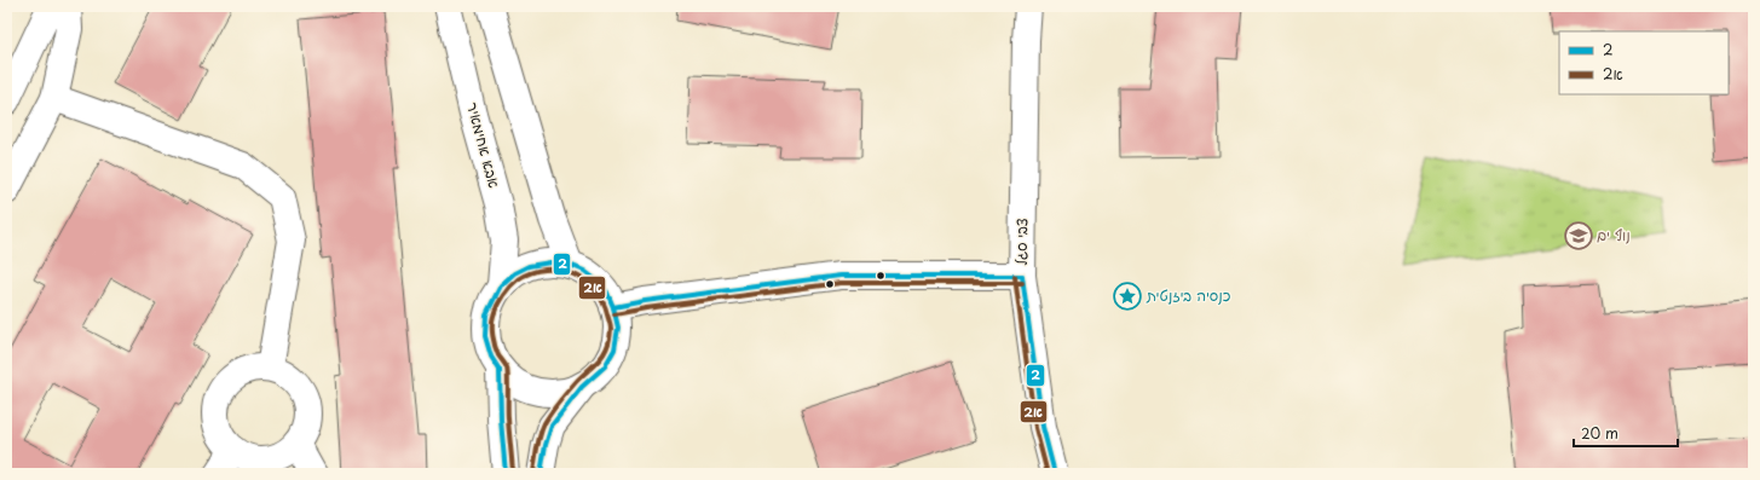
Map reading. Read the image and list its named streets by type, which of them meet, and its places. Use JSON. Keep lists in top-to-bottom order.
{
  "streets": {
    "street": ["אבא אחימאיר", "צבי סגל"]
  },
  "places": {
    "school or university": ["נוף ים"],
    "place": ["כנסיה ביזנטית"]
  },
  "lines": ["transit line 2", "transit line 2א"],
  "legend": ["2", "2א"],
  "scale_bar": "20 m"
}
